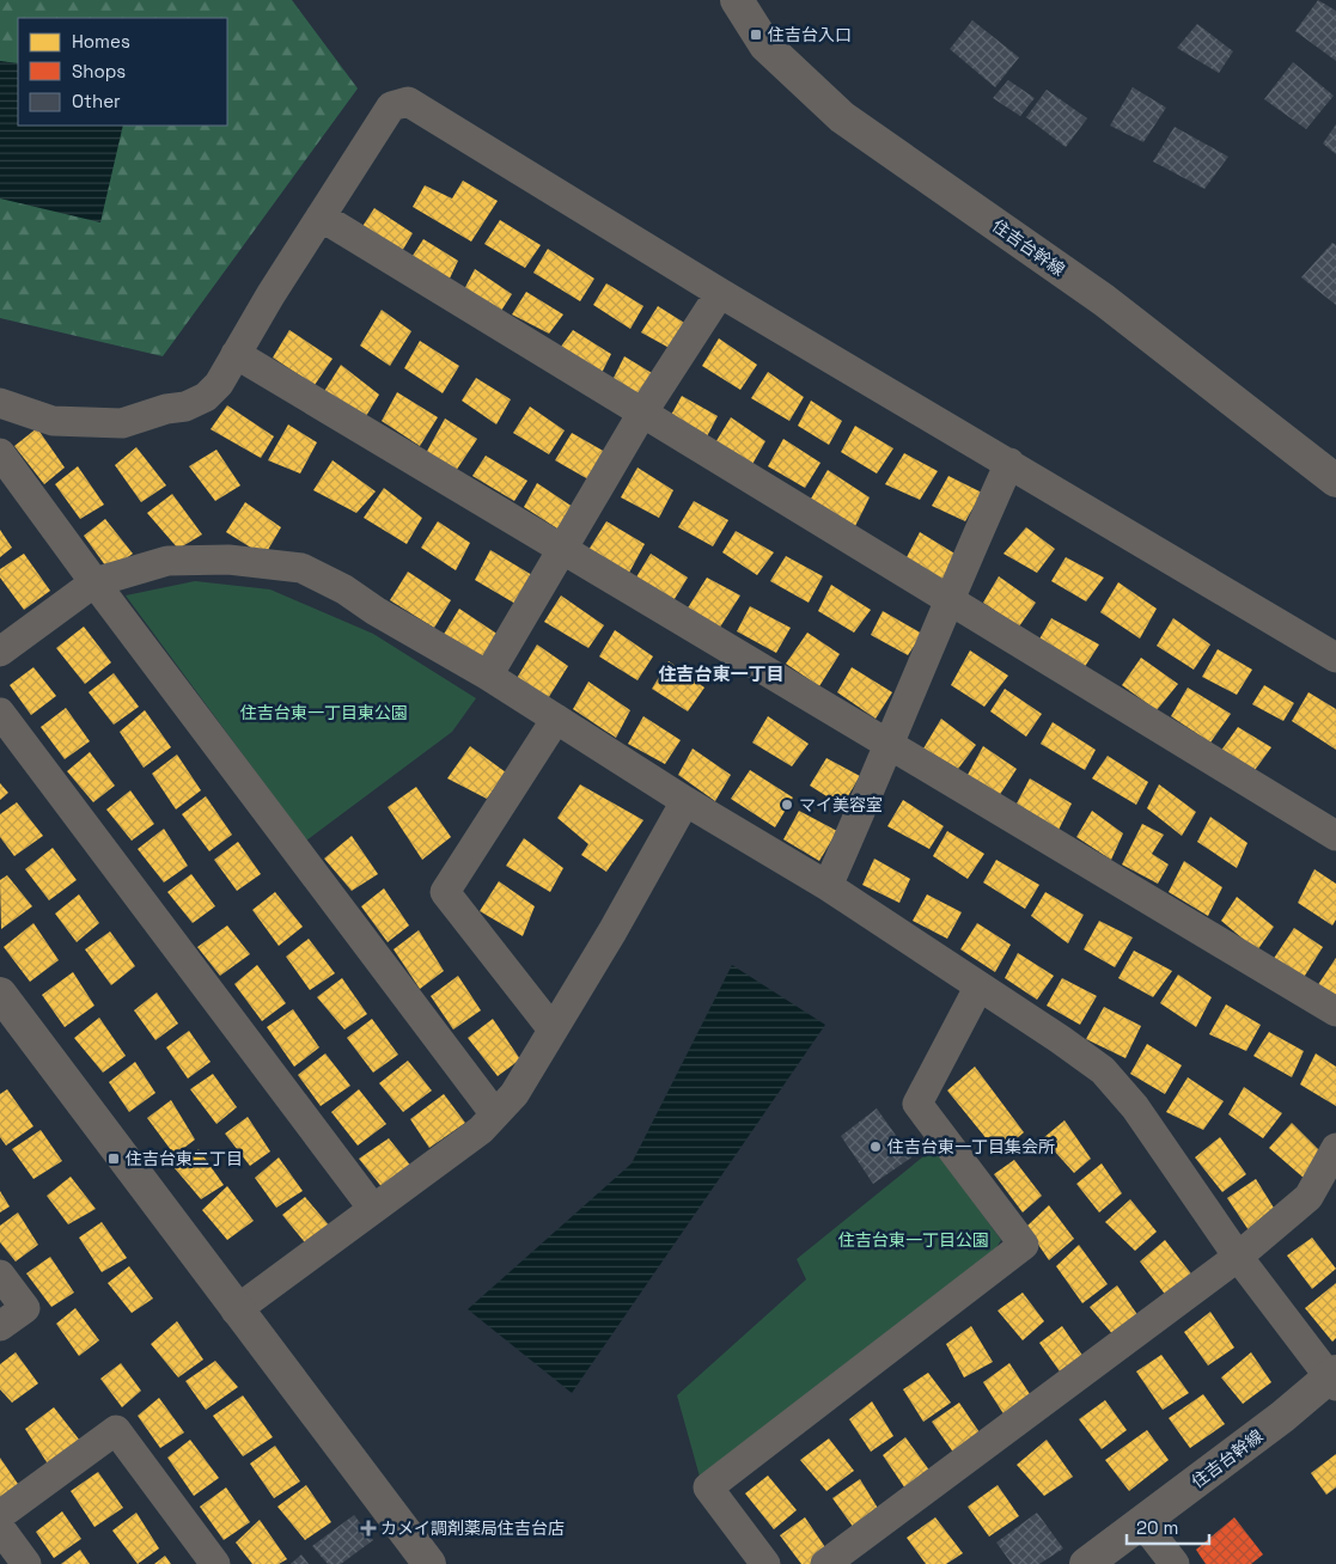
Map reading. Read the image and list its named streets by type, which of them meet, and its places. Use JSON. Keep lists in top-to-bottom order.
{
  "streets": {
    "street": ["住吉台幹線"]
  },
  "districts": ["住吉台東一丁目"],
  "parks": ["住吉台東一丁目東公園", "住吉台東一丁目公園"],
  "places": {
    "transit": ["住吉台入口", "住吉台東二丁目"],
    "other": ["マイ美容室", "住吉台東一丁目集会所"],
    "health": ["カメイ調剤薬局住吉台店"]
  },
  "legend": ["Homes", "Shops", "Other"],
  "scale_bar": "20 m"
}
